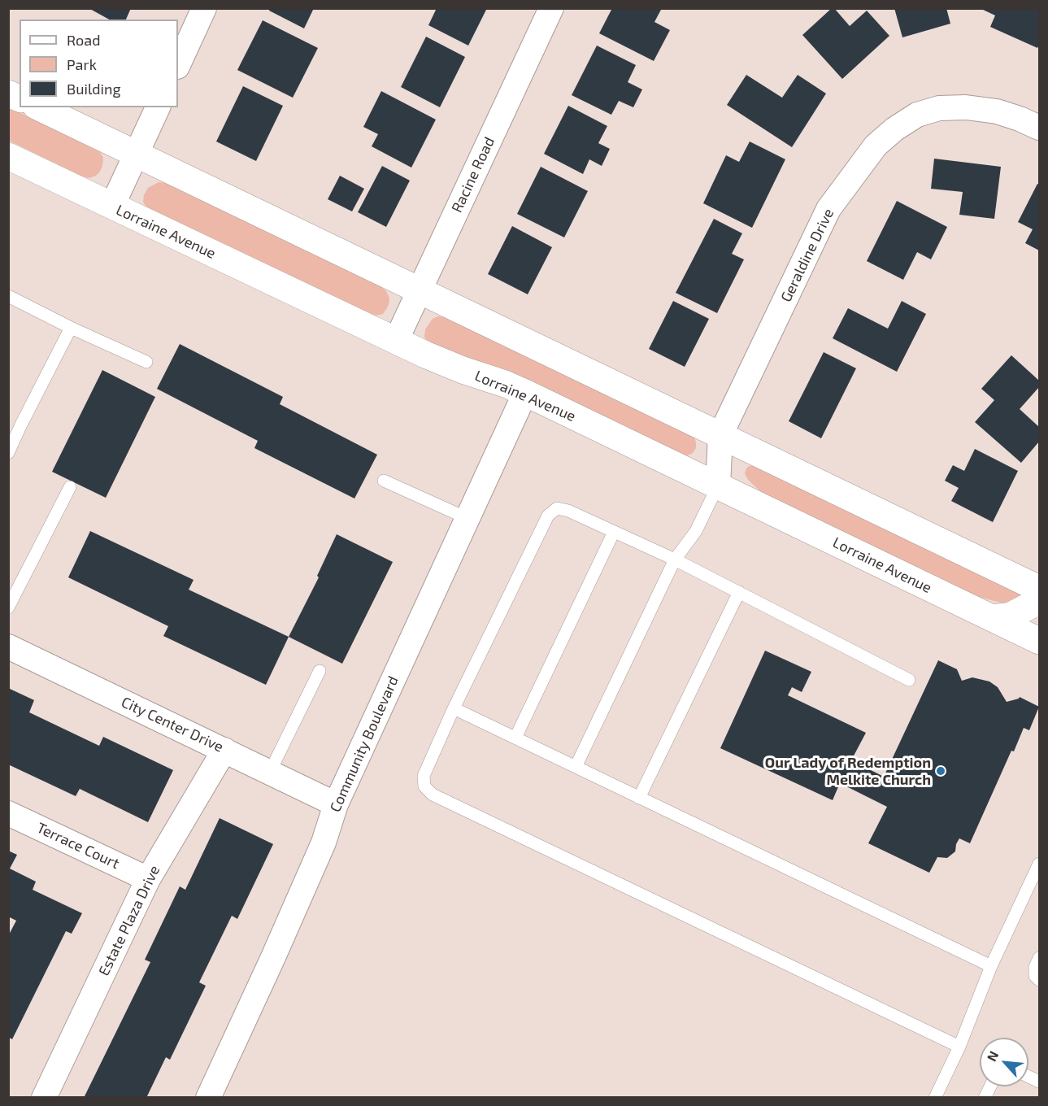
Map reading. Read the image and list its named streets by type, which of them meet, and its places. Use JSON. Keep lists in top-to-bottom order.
{
  "streets": {
    "street": [
      "Racine Road",
      "Lorraine Avenue",
      "Geraldine Drive",
      "City Center Drive",
      "Community Boulevard",
      "Terrace Court",
      "Estate Plaza Drive"
    ]
  },
  "crossings": [
    ["Racine Road", "Lorraine Avenue"],
    ["Lorraine Avenue", "Geraldine Drive"],
    ["Lorraine Avenue", "Community Boulevard"],
    ["City Center Drive", "Community Boulevard"],
    ["City Center Drive", "Estate Plaza Drive"],
    ["Terrace Court", "Estate Plaza Drive"]
  ],
  "places": ["Our Lady of Redemption Melkite Church"],
  "legend": ["Road", "Park", "Building"],
  "north": "top left"
}
